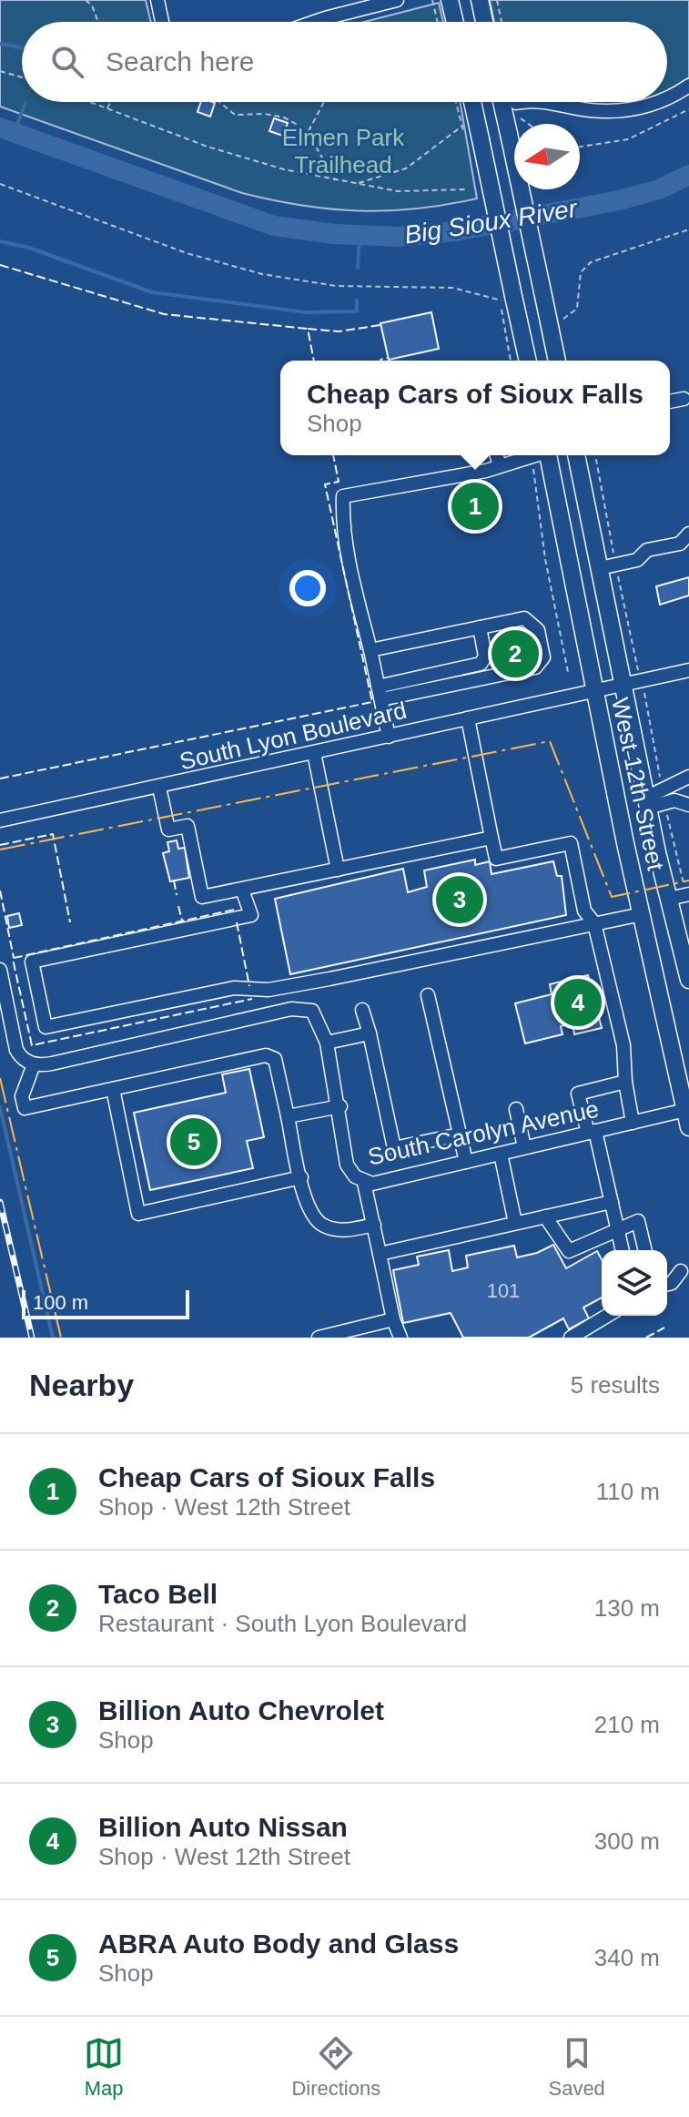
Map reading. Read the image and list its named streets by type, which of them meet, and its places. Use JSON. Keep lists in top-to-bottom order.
{
  "streets": {
    "main road": ["West 12th Street"],
    "street": ["South Lyon Boulevard", "South Carolyn Avenue"]
  },
  "crossings": [
    ["South Lyon Boulevard", "West 12th Street"],
    ["West 12th Street", "South Carolyn Avenue"]
  ],
  "water": ["Big Sioux River"],
  "parks": ["Elmen Park Trailhead"],
  "house_numbers": ["101"],
  "scale_bar": "100 m",
  "north": "left",
  "page": {
    "search": "Search here",
    "popup": ["Cheap Cars of Sioux Falls", "Shop"],
    "pins": [
      "1",
      "2",
      "3",
      "4",
      "5"
    ],
    "scale": "100 m",
    "heading": ["Nearby", "5 results"],
    "list": [
      {
        "mark": "1",
        "name": "Cheap Cars of Sioux Falls",
        "note": "Shop · West 12th Street",
        "value": "110 m"
      },
      {
        "mark": "2",
        "name": "Taco Bell",
        "note": "Restaurant · South Lyon Boulevard",
        "value": "130 m"
      },
      {
        "mark": "3",
        "name": "Billion Auto Chevrolet",
        "note": "Shop",
        "value": "210 m"
      },
      {
        "mark": "4",
        "name": "Billion Auto Nissan",
        "note": "Shop · West 12th Street",
        "value": "300 m"
      },
      {
        "mark": "5",
        "name": "ABRA Auto Body and Glass",
        "note": "Shop",
        "value": "340 m"
      }
    ],
    "nav": ["Map", "Directions", "Saved"]
  }
}
